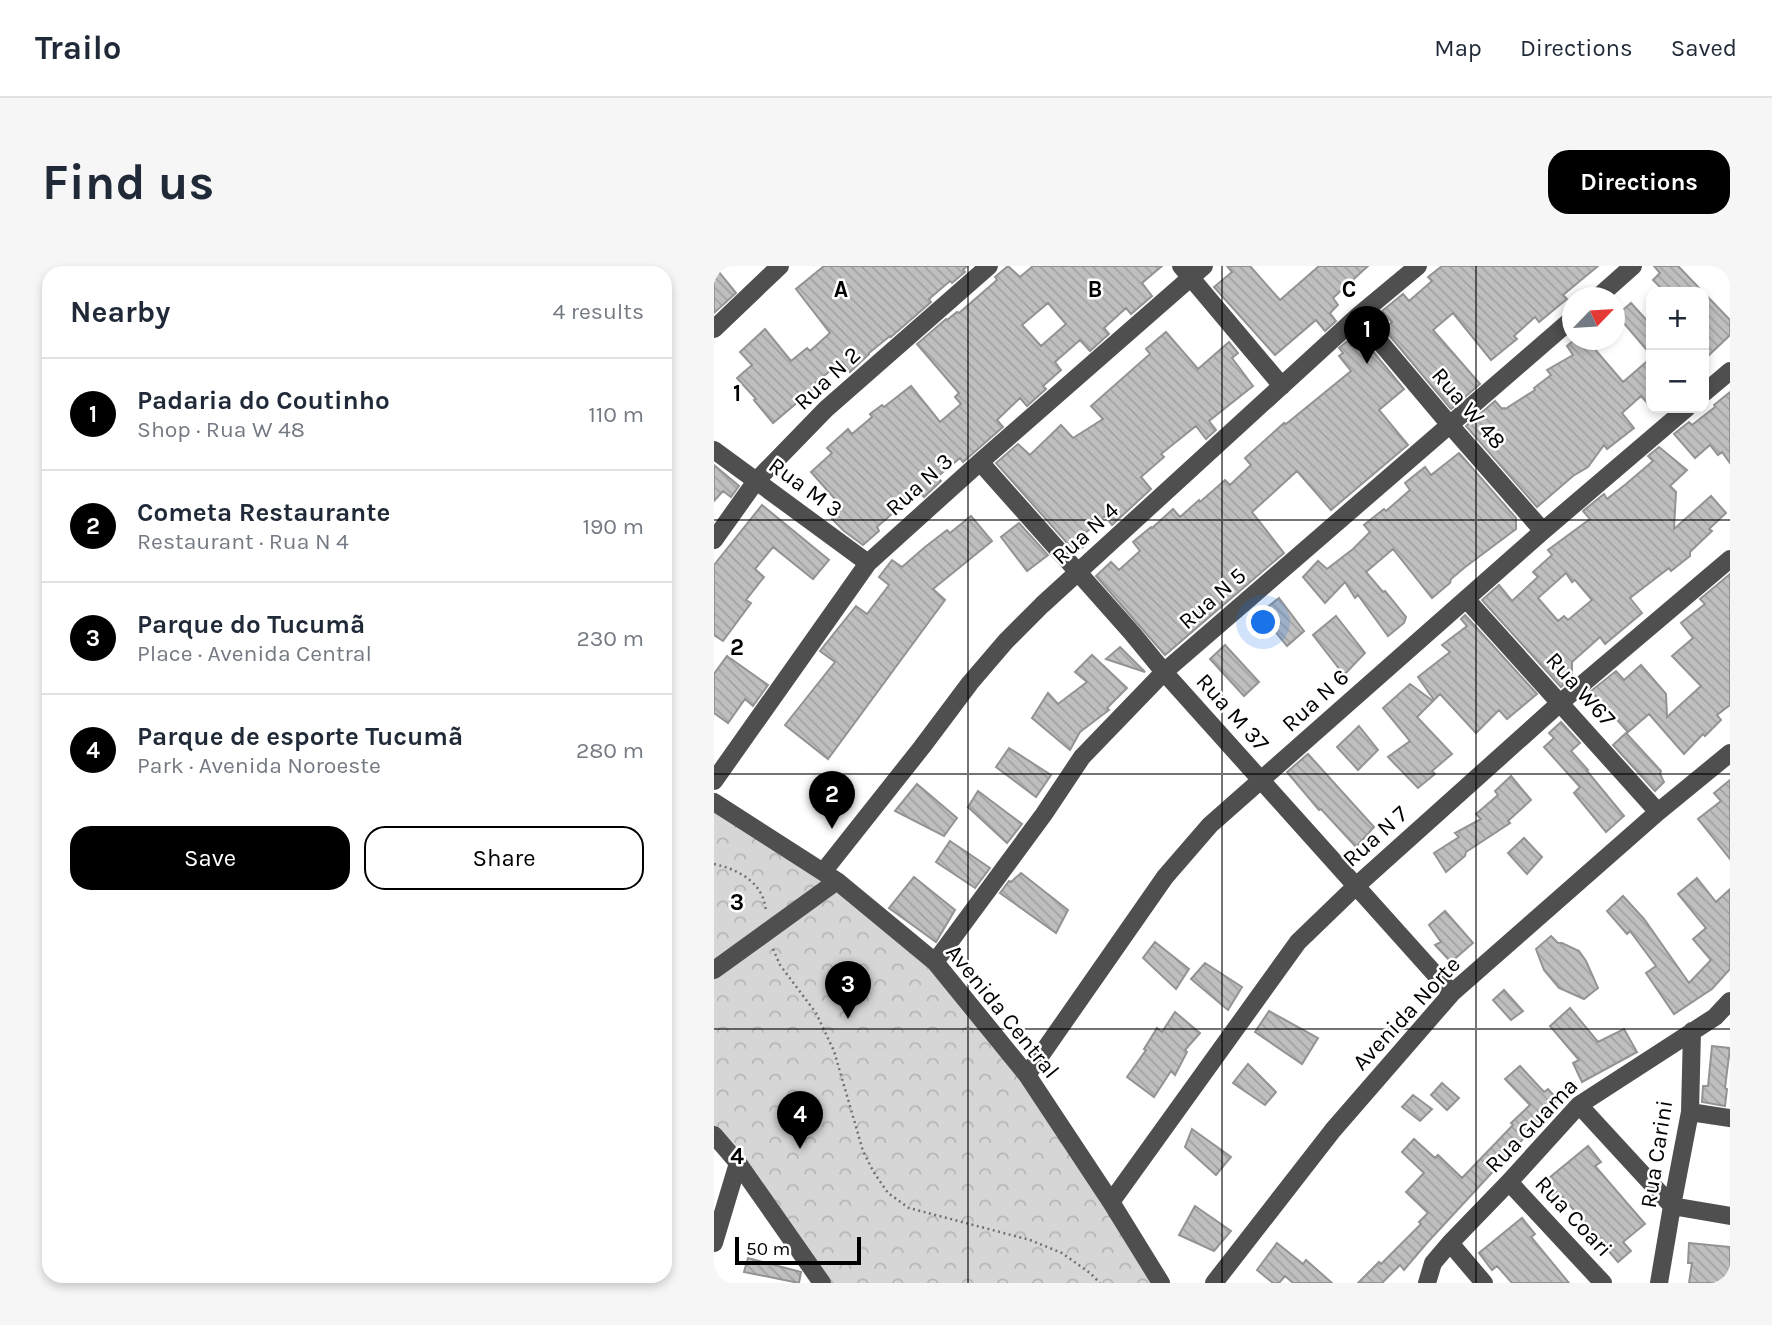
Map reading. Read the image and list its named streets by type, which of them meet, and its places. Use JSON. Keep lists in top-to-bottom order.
{
  "streets": {
    "street": [
      "Rua N 2",
      "Rua W 48",
      "Rua N 3",
      "Rua M 3",
      "Rua N 4",
      "Rua N 5",
      "Rua W67",
      "Rua N 6",
      "Rua M 37",
      "Rua N 7",
      "Avenida Central",
      "Avenida Norte",
      "Rua Guama",
      "Rua Carini",
      "Rua Coari"
    ]
  },
  "crossings": [
    ["Rua N 2", "Rua M 3"],
    ["Rua W 48", "Rua N 4"],
    ["Rua W 48", "Rua N 5"],
    ["Rua W 48", "Rua N 6"],
    ["Rua N 3", "Rua M 3"],
    ["Rua N 3", "Rua M 37"],
    ["Rua N 4", "Rua M 37"],
    ["Rua N 4", "Avenida Central"],
    ["Rua N 5", "Rua M 37"],
    ["Rua N 5", "Avenida Central"],
    ["Rua W67", "Rua N 6"],
    ["Rua W67", "Rua N 7"],
    ["Rua W67", "Avenida Norte"],
    ["Rua N 6", "Rua M 37"],
    ["Rua N 6", "Avenida Central"],
    ["Rua M 37", "Rua N 7"],
    ["Rua M 37", "Avenida Norte"],
    ["Rua N 7", "Avenida Central"],
    ["Rua Guama", "Rua Carini"],
    ["Rua Guama", "Rua Coari"]
  ],
  "scale_bar": "50 m",
  "north": "top right",
  "page": {
    "header": "Trailo",
    "nav": ["Map", "Directions", "Saved"],
    "buttons": [
      "Directions",
      ["Save", "Share"]
    ],
    "title": "Find us",
    "heading": ["Nearby", "4 results"],
    "map_buttons": ["+", "−"],
    "pins": [
      "1",
      "2",
      "3",
      "4"
    ],
    "list": [
      {
        "mark": "1",
        "name": "Padaria do Coutinho",
        "note": "Shop · Rua W 48",
        "value": "110 m"
      },
      {
        "mark": "2",
        "name": "Cometa Restaurante",
        "note": "Restaurant · Rua N 4",
        "value": "190 m"
      },
      {
        "mark": "3",
        "name": "Parque do Tucumã",
        "note": "Place · Avenida Central",
        "value": "230 m"
      },
      {
        "mark": "4",
        "name": "Parque de esporte Tucumã",
        "note": "Park · Avenida Noroeste",
        "value": "280 m"
      }
    ],
    "scale": "50 m"
  },
  "grid": {
    "columns": ["A", "B", "C"],
    "rows": [
      "1",
      "2",
      "3",
      "4"
    ]
  }
}
